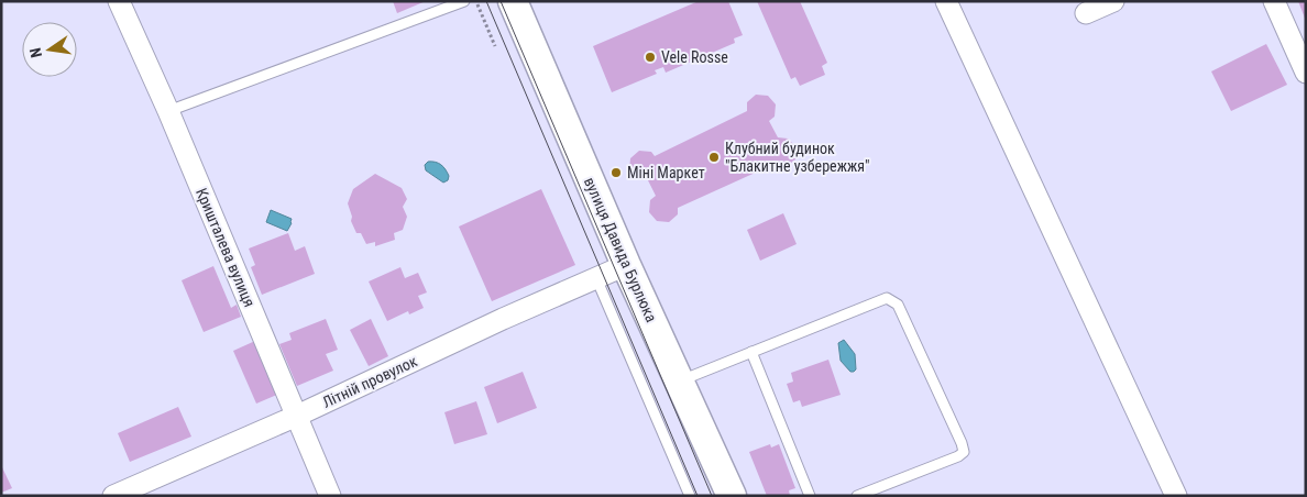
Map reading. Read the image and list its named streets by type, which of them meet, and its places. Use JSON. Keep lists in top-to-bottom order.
{
  "streets": {
    "main road": ["вулиця Давида Бурлюка"],
    "street": ["Кришталева вулиця", "Літній провулок"]
  },
  "crossings": [
    ["Кришталева вулиця", "Літній провулок"],
    ["вулиця Давида Бурлюка", "Літній провулок"]
  ],
  "places": ["Vele Rosse", "Клубний будинок \"Блакитне узбережжя\"", "Міні Маркет"],
  "north": "left"
}
